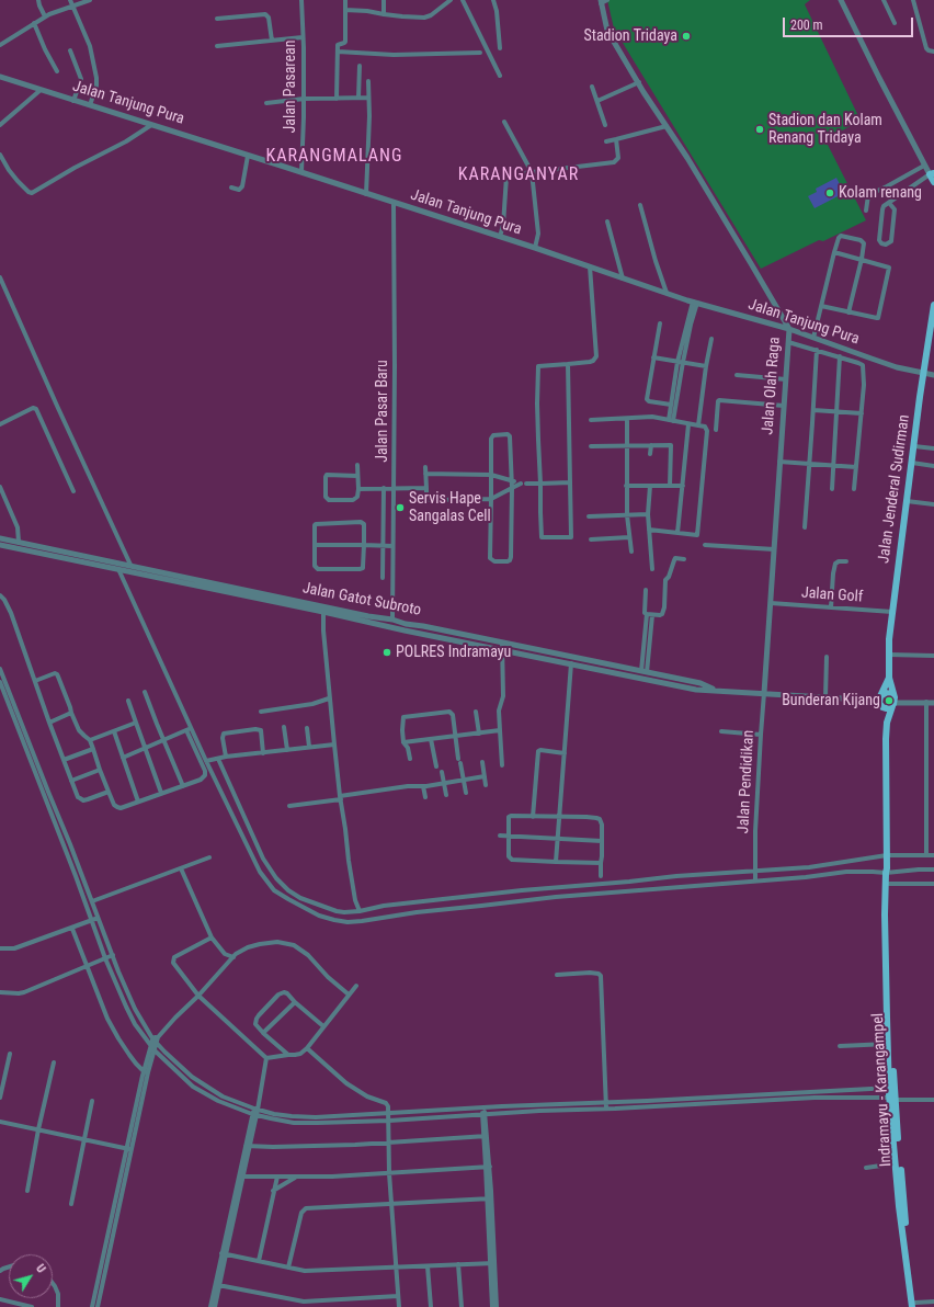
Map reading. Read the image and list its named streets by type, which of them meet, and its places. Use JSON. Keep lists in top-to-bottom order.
{
  "streets": {
    "main road": ["Jalan Jenderal Sudirman", "Indramayu - Karangampel"],
    "street": [
      "Jalan Pasarean",
      "Jalan Tanjung Pura",
      "Jalan Olah Raga",
      "Jalan Pasar Baru",
      "Jalan Golf",
      "Jalan Gatot Subroto",
      "Jalan Pendidikan"
    ]
  },
  "crossings": [
    ["Jalan Pasarean", "Jalan Tanjung Pura"],
    ["Jalan Tanjung Pura", "Jalan Olah Raga"],
    ["Jalan Tanjung Pura", "Jalan Pasar Baru"],
    ["Jalan Tanjung Pura", "Jalan Jenderal Sudirman"],
    ["Jalan Olah Raga", "Jalan Golf"],
    ["Jalan Olah Raga", "Jalan Gatot Subroto"],
    ["Jalan Olah Raga", "Jalan Pendidikan"],
    ["Jalan Pasar Baru", "Jalan Gatot Subroto"],
    ["Jalan Jenderal Sudirman", "Jalan Golf"],
    ["Jalan Gatot Subroto", "Jalan Pendidikan"]
  ],
  "districts": ["KARANGMALANG", "KARANGANYAR"],
  "places": [
    "Stadion Tridaya",
    "Stadion dan Kolam Renang Tridaya",
    "Kolam renang",
    "Servis Hape Sangalas Cell",
    "POLRES Indramayu",
    "Bunderan Kijang"
  ],
  "scale_bar": "200 m",
  "north": "top right"
}
